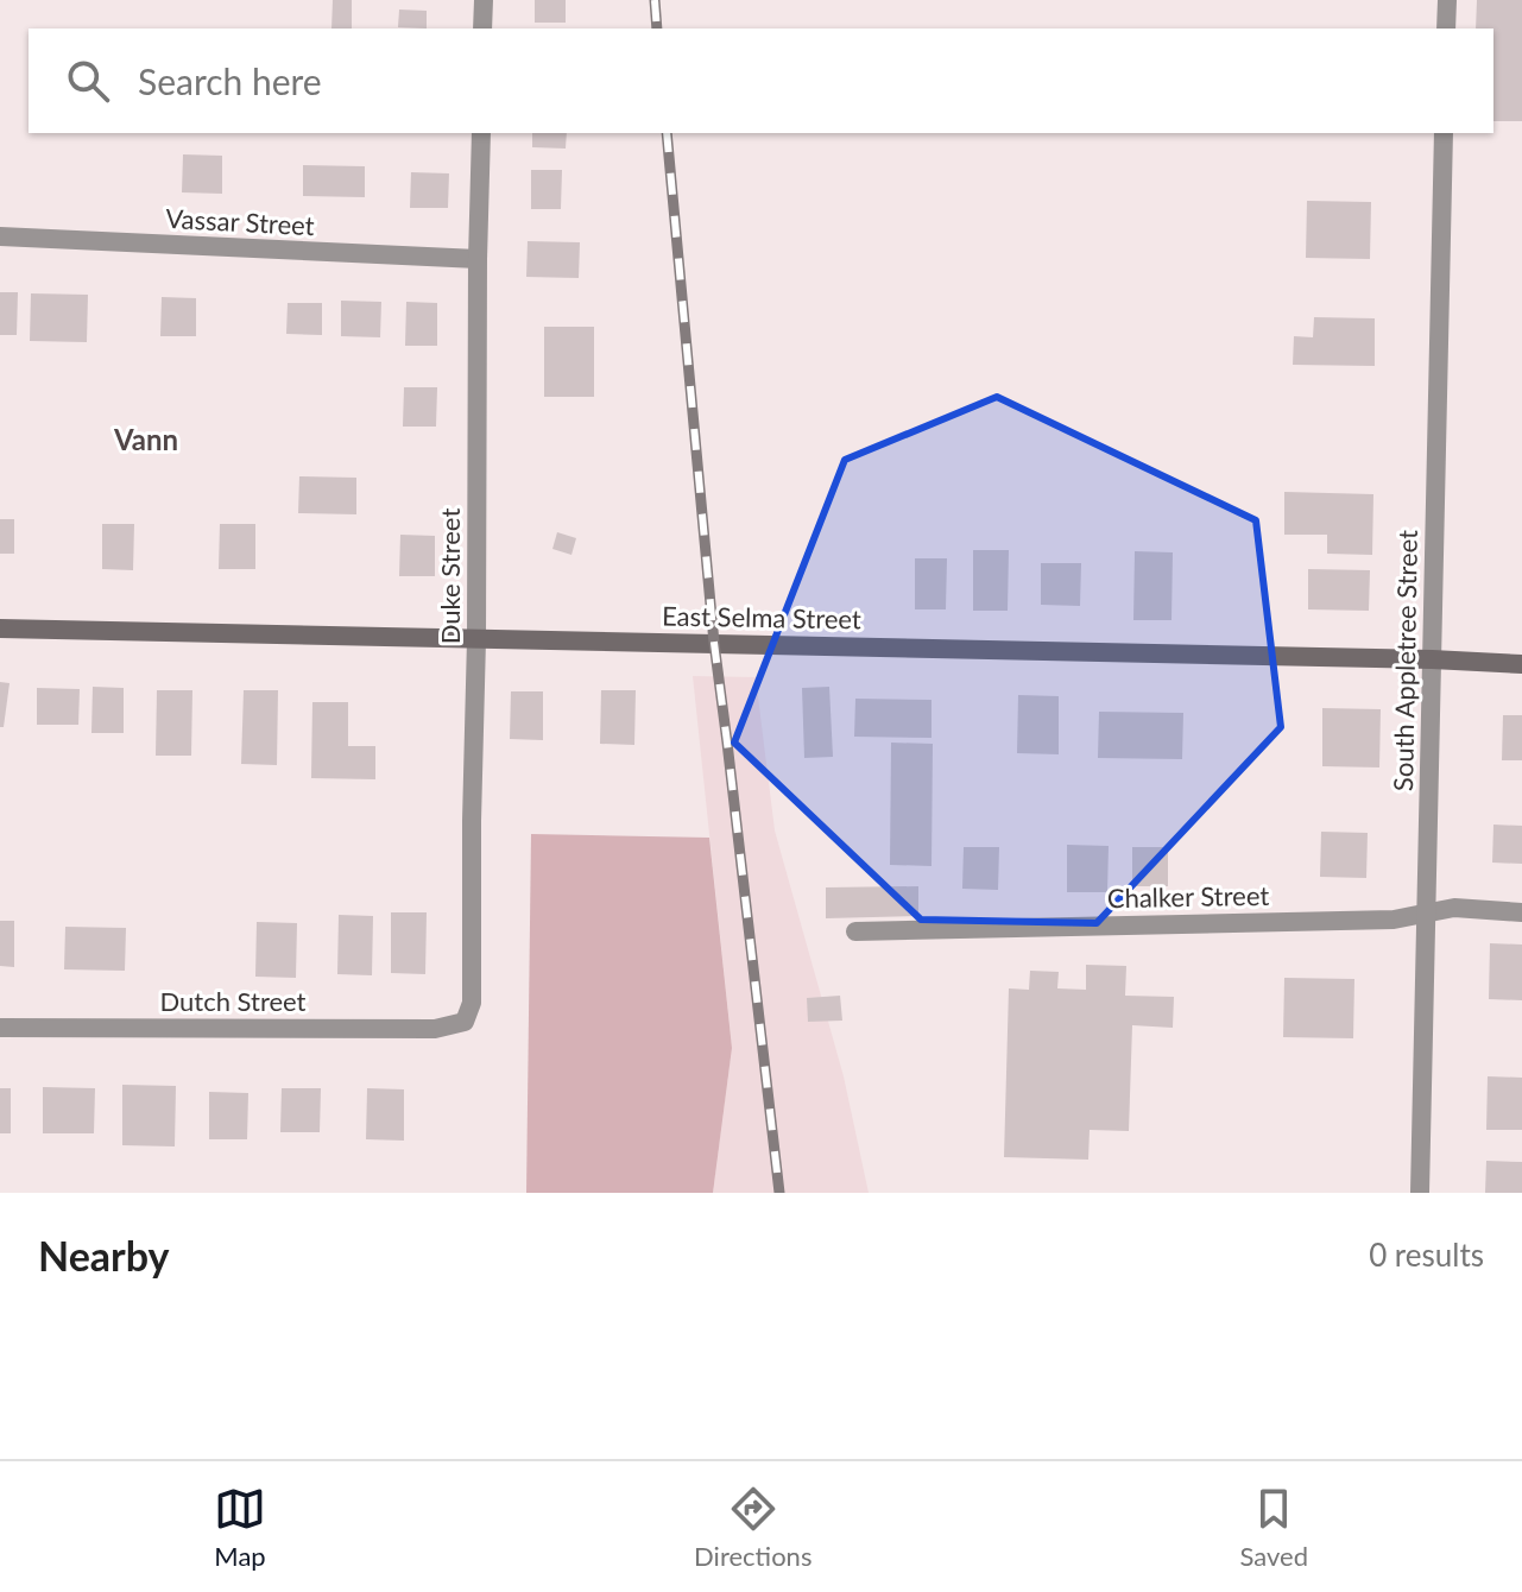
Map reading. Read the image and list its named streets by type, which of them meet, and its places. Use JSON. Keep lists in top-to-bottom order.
{
  "streets": {
    "street": [
      "Vassar Street",
      "Duke Street",
      "East Selma Street",
      "South Appletree Street",
      "Chalker Street",
      "Dutch Street"
    ]
  },
  "crossings": [
    ["Vassar Street", "Duke Street"],
    ["Duke Street", "East Selma Street"],
    ["Duke Street", "Dutch Street"],
    ["East Selma Street", "South Appletree Street"],
    ["South Appletree Street", "Chalker Street"]
  ],
  "districts": ["Vann"],
  "page": {
    "search": "Search here",
    "heading": ["Nearby", "0 results"],
    "nav": ["Map", "Directions", "Saved"]
  }
}
